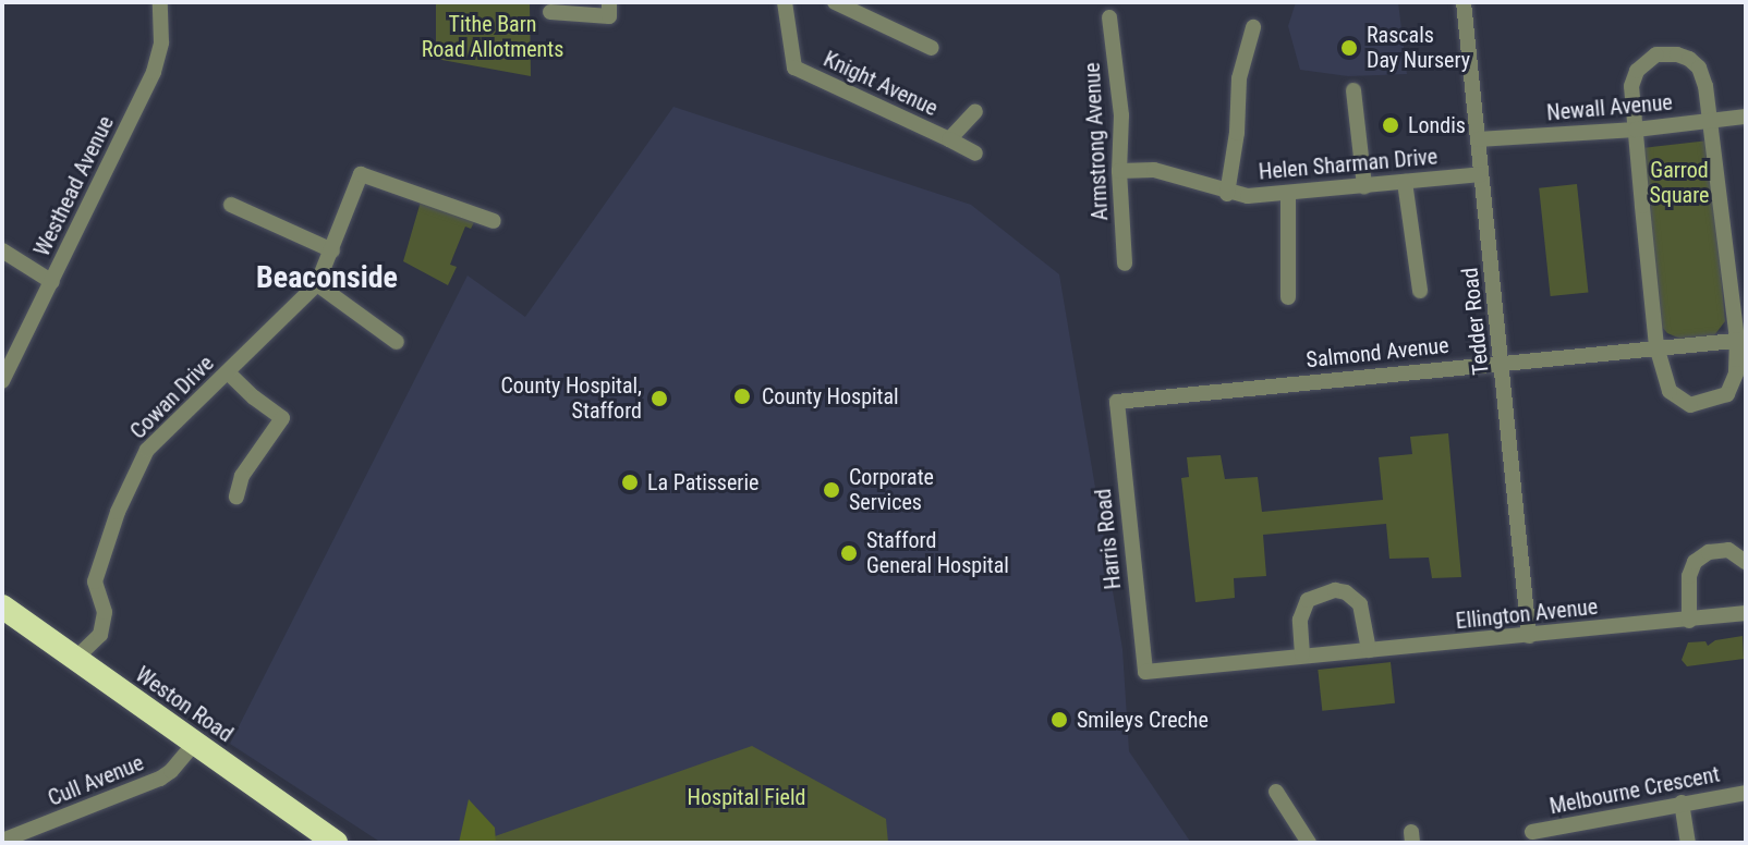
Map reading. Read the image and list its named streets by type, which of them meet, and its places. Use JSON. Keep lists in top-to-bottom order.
{
  "streets": {
    "highway": ["Weston Road"],
    "street": [
      "Knight Avenue",
      "Newall Avenue",
      "Armstrong Avenue",
      "Helen Sharman Drive",
      "Westhead Avenue",
      "Tedder Road",
      "Salmond Avenue",
      "Cowan Drive",
      "Harris Road",
      "Ellington Avenue",
      "Cull Avenue",
      "Melbourne Crescent"
    ]
  },
  "crossings": [
    ["Newall Avenue", "Tedder Road"],
    ["Armstrong Avenue", "Helen Sharman Drive"],
    ["Helen Sharman Drive", "Tedder Road"],
    ["Tedder Road", "Salmond Avenue"],
    ["Tedder Road", "Ellington Avenue"],
    ["Salmond Avenue", "Harris Road"],
    ["Cowan Drive", "Weston Road"],
    ["Harris Road", "Ellington Avenue"],
    ["Weston Road", "Cull Avenue"]
  ],
  "districts": ["Beaconside"],
  "parks": ["Tithe Barn Road Allotments", "Garrod Square", "Hospital Field"],
  "places": [
    "Rascals Day Nursery",
    "Londis",
    "County Hospital",
    "County Hospital, Stafford",
    "La Patisserie",
    "Corporate Services",
    "Stafford General Hospital",
    "Smileys Creche"
  ]
}
